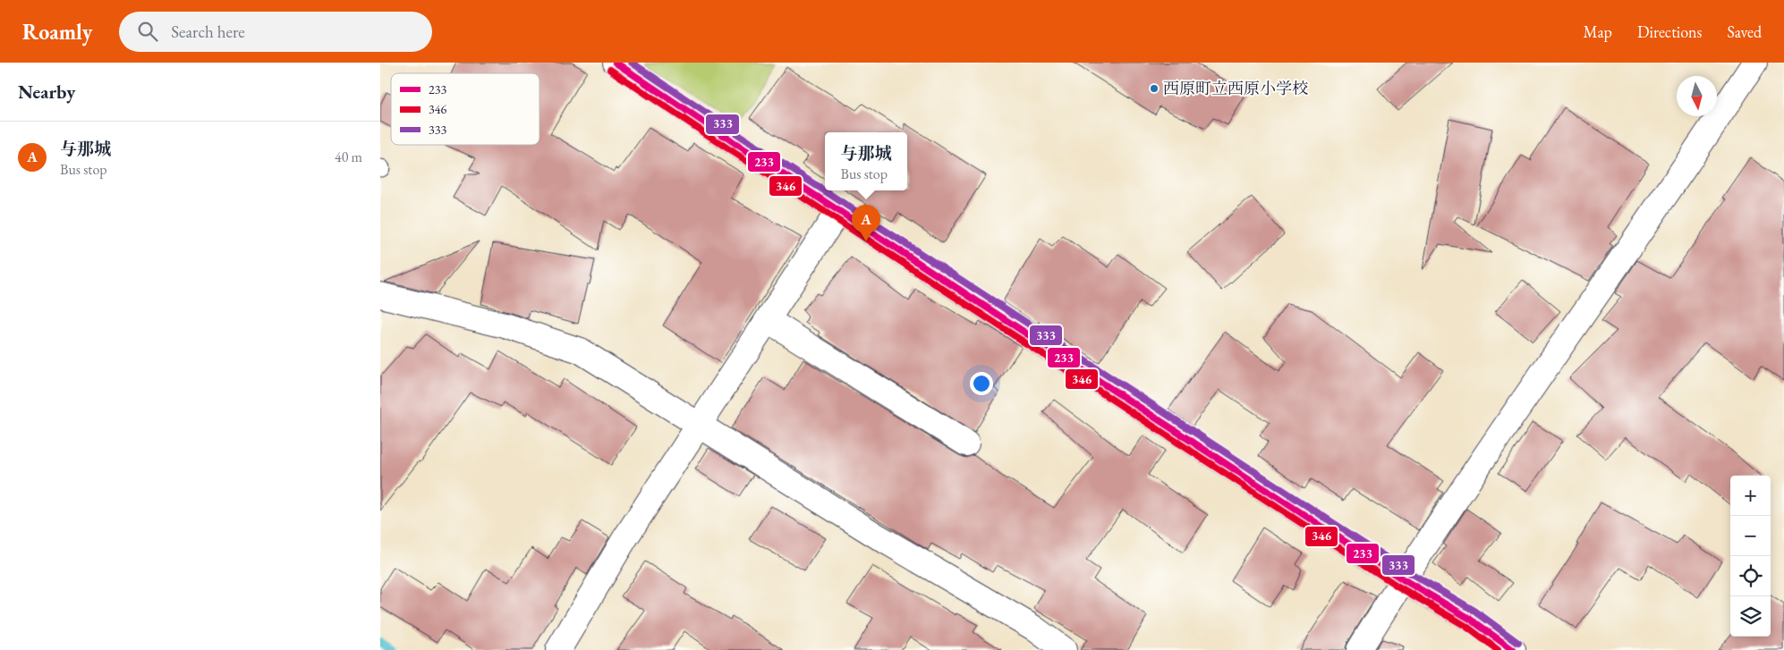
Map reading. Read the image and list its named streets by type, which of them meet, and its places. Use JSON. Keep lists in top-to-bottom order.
{
  "places": ["西原町立西原小学校"],
  "lines": ["transit line 233", "transit line 333", "transit line 346"],
  "legend": ["233", "346", "333"],
  "north": "bottom",
  "page": {
    "header": "Roamly",
    "search": "Search here",
    "nav": ["Map", "Directions", "Saved"],
    "heading": "Nearby",
    "list": [
      {
        "mark": "A",
        "name": "与那城",
        "note": "Bus stop",
        "value": "40 m"
      }
    ],
    "popup": ["与那城", "Bus stop"],
    "pins": "A",
    "map_buttons": ["+", "−"]
  }
}
